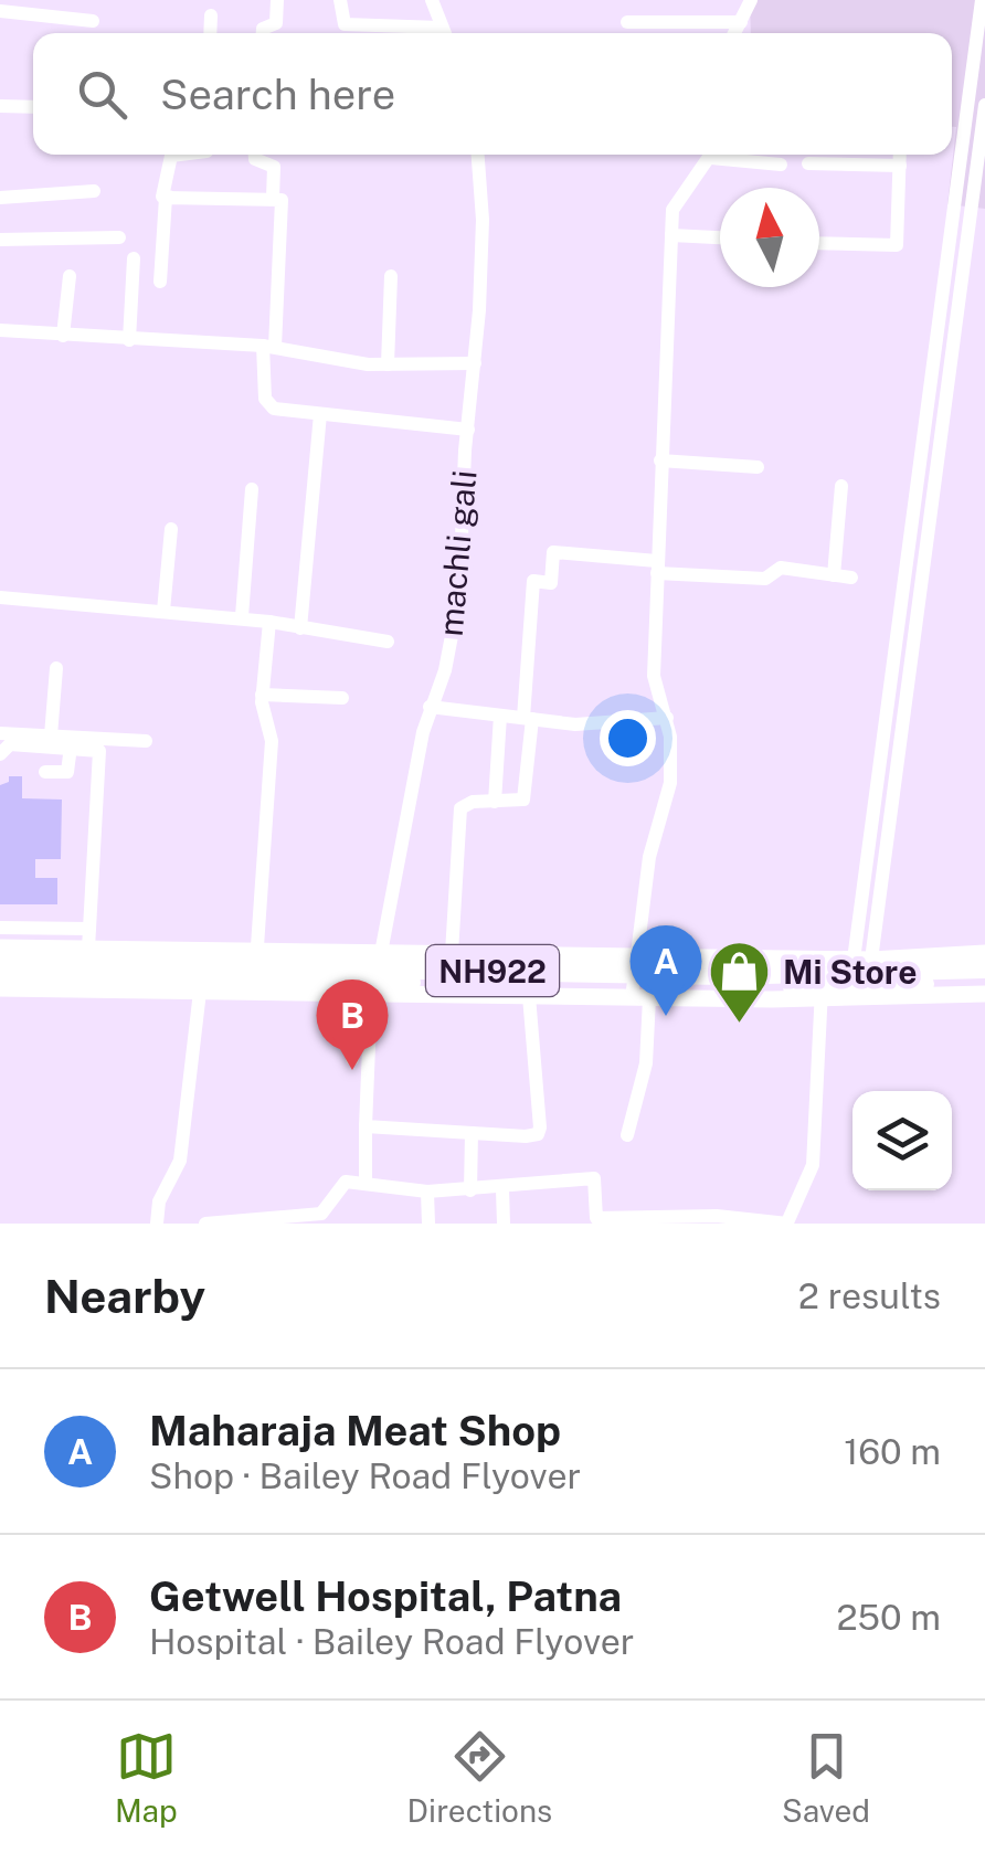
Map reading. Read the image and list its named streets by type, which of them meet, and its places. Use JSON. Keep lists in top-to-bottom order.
{
  "streets": {
    "highway": ["NH922"],
    "street": ["machli gali"]
  },
  "places": {
    "shop": ["Mi Store"]
  },
  "north": "top",
  "page": {
    "search": "Search here",
    "pins": ["A", "B"],
    "heading": ["Nearby", "2 results"],
    "list": [
      {
        "mark": "A",
        "name": "Maharaja Meat Shop",
        "note": "Shop · Bailey Road Flyover",
        "value": "160 m"
      },
      {
        "mark": "B",
        "name": "Getwell Hospital, Patna",
        "note": "Hospital · Bailey Road Flyover",
        "value": "250 m"
      }
    ],
    "nav": ["Map", "Directions", "Saved"]
  }
}
